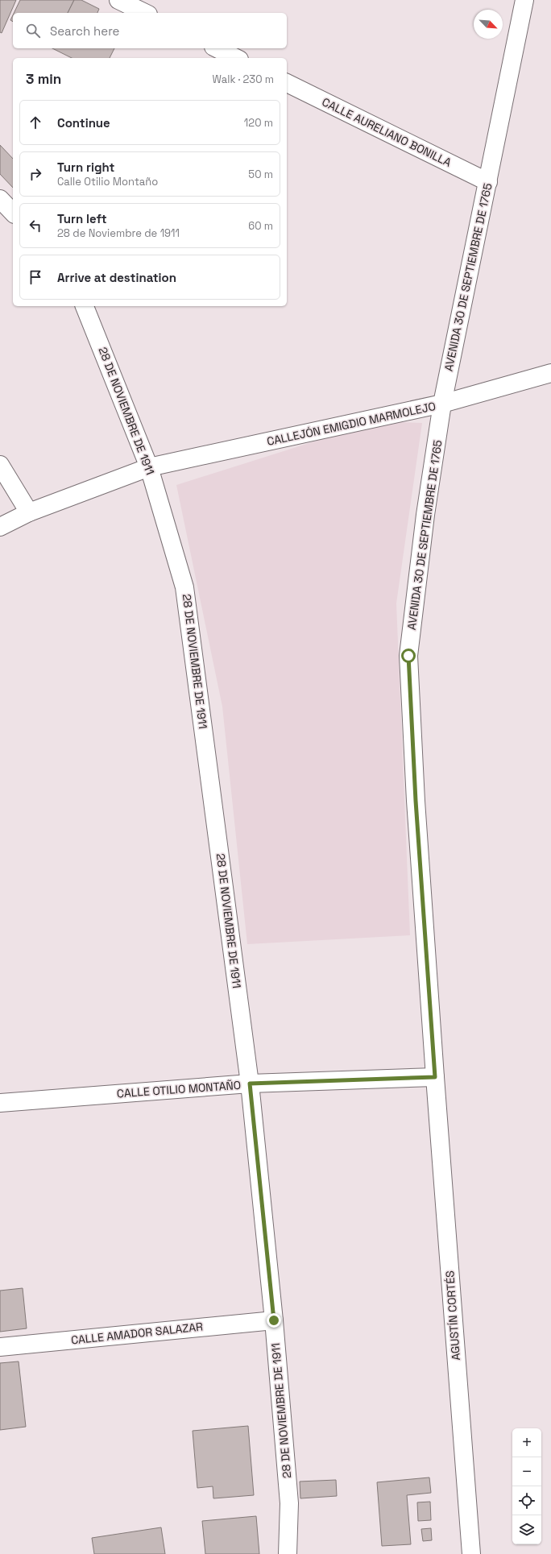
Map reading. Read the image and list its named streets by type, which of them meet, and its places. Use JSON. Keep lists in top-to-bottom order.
{
  "streets": {
    "street": [
      "CALLE AURELIANO BONILLA",
      "AVENIDA 30 DE SEPTIEMBRE DE 1765",
      "28 DE NOVIEMBRE DE 1911",
      "CALLEJÓN EMIGDIO MARMOLEJO",
      "CALLE OTILIO MONTAÑO",
      "AGUSTÍN CORTÉS",
      "CALLE AMADOR SALAZAR"
    ]
  },
  "crossings": [
    ["CALLE AURELIANO BONILLA", "AVENIDA 30 DE SEPTIEMBRE DE 1765"],
    ["AVENIDA 30 DE SEPTIEMBRE DE 1765", "CALLEJÓN EMIGDIO MARMOLEJO"],
    ["AVENIDA 30 DE SEPTIEMBRE DE 1765", "CALLE OTILIO MONTAÑO"],
    ["AVENIDA 30 DE SEPTIEMBRE DE 1765", "AGUSTÍN CORTÉS"],
    ["28 DE NOVIEMBRE DE 1911", "CALLEJÓN EMIGDIO MARMOLEJO"],
    ["28 DE NOVIEMBRE DE 1911", "CALLE OTILIO MONTAÑO"],
    ["28 DE NOVIEMBRE DE 1911", "CALLE AMADOR SALAZAR"],
    ["CALLE OTILIO MONTAÑO", "AGUSTÍN CORTÉS"]
  ],
  "north": "bottom right",
  "page": {
    "search": "Search here",
    "heading": ["3 min", "Walk · 230 m"],
    "list": [
      ["Continue", "120 m"],
      ["Turn right", "Calle Otilio Montaño", "50 m"],
      ["Turn left", "28 de Noviembre de 1911", "60 m"],
      "Arrive at destination"
    ],
    "map_buttons": ["+", "−"]
  }
}
